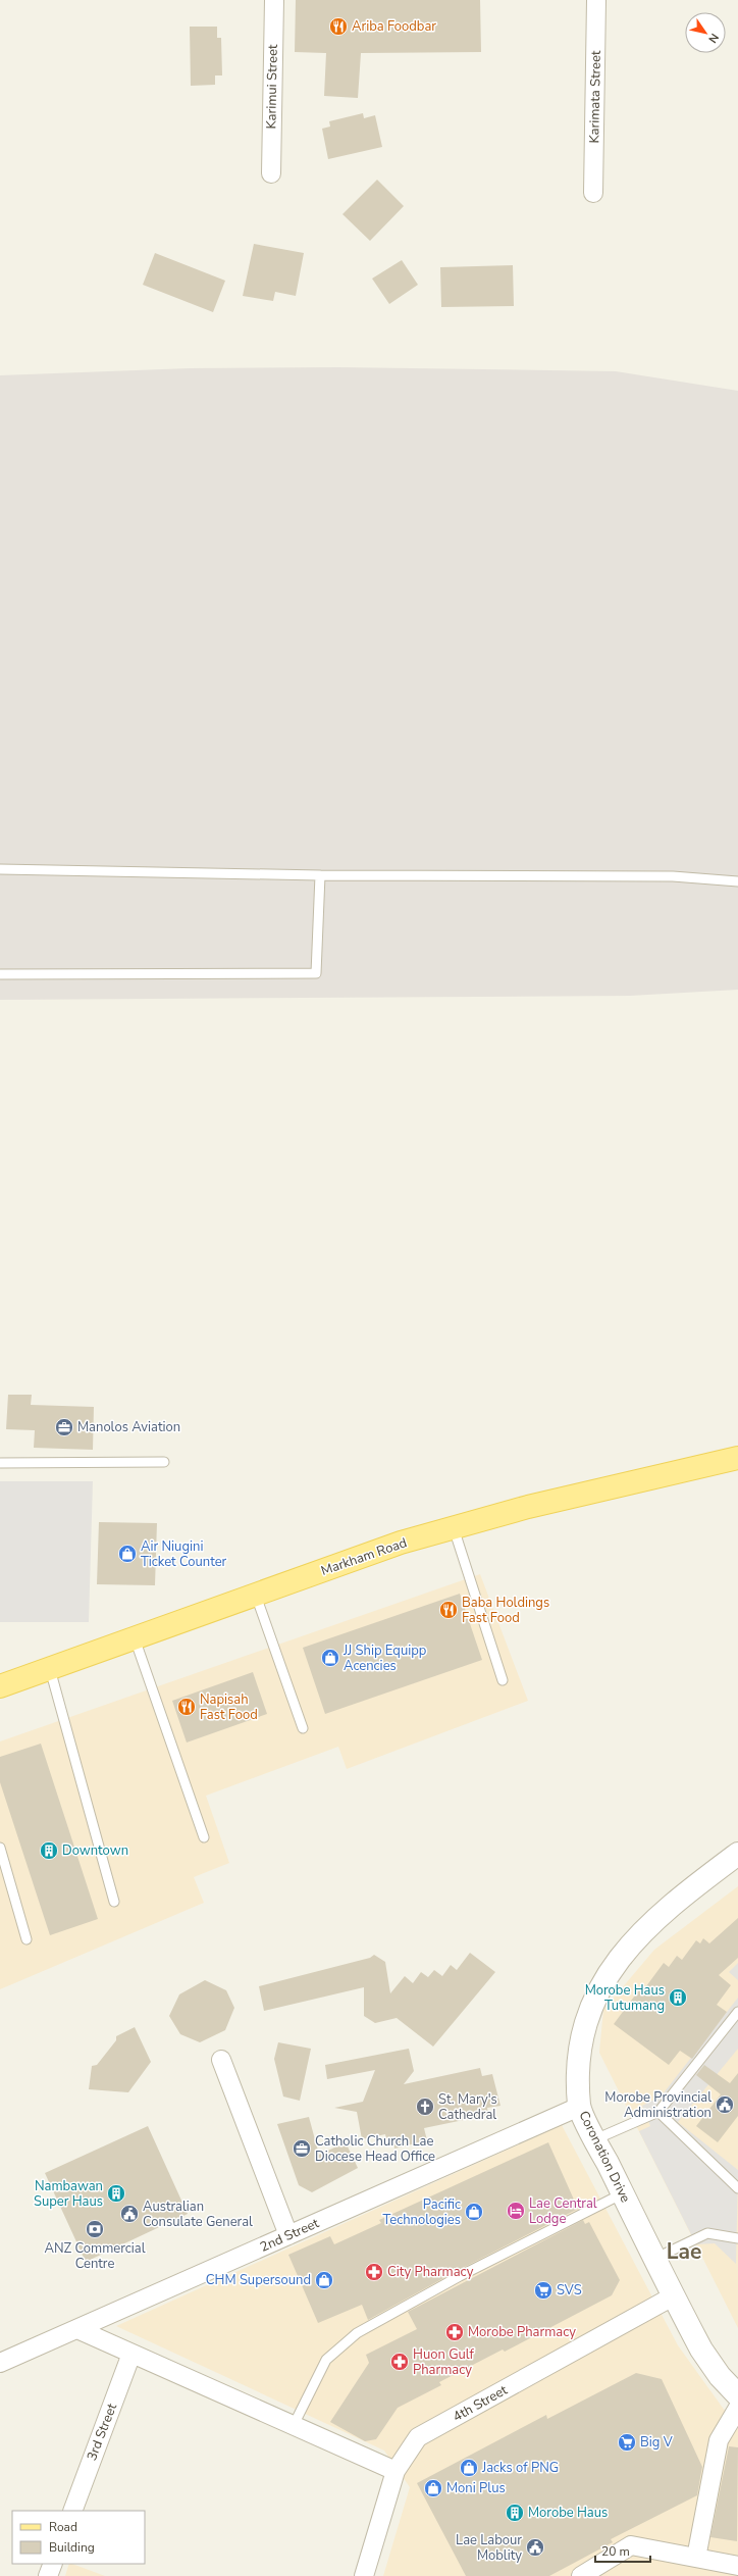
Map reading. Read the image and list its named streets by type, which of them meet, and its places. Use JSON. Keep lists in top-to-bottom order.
{
  "streets": {
    "main road": ["Markham Road"],
    "street": [
      "Karimui Street",
      "Karimata Street",
      "Coronation Drive",
      "2nd Street",
      "4th Street",
      "3rd Street"
    ]
  },
  "crossings": [
    ["Coronation Drive", "2nd Street"],
    ["Coronation Drive", "4th Street"]
  ],
  "districts": ["Lae"],
  "places": {
    "restaurant": ["Ariba Foodbar", "Baba Holdings Fast Food", "Napisah Fast Food"],
    "office": ["Manolos Aviation", "Catholic Church Lae Diocese Head Office"],
    "shop": [
      "Air Niugini Ticket Counter",
      "JJ Ship Equipp Acencies",
      "Pacific Technologies",
      "CHM Supersound",
      "Jacks of PNG",
      "Moni Plus"
    ],
    "building": [
      "Downtown",
      "Morobe Haus Tutumang",
      "Nambawan Super Haus",
      "Morobe Haus"
    ],
    "public building": ["Morobe Provincial Administration", "Australian Consulate General", "Lae Labour Moblity"],
    "church": ["St. Mary's Cathedral"],
    "hotel": ["Lae Central Lodge"],
    "bank": ["ANZ Commercial Centre"],
    "pharmacy": ["City Pharmacy", "Morobe Pharmacy", "Huon Gulf Pharmacy"],
    "supermarket": ["SVS", "Big V"]
  },
  "legend": ["Road", "Building"],
  "scale_bar": "20 m",
  "north": "bottom right"
}
